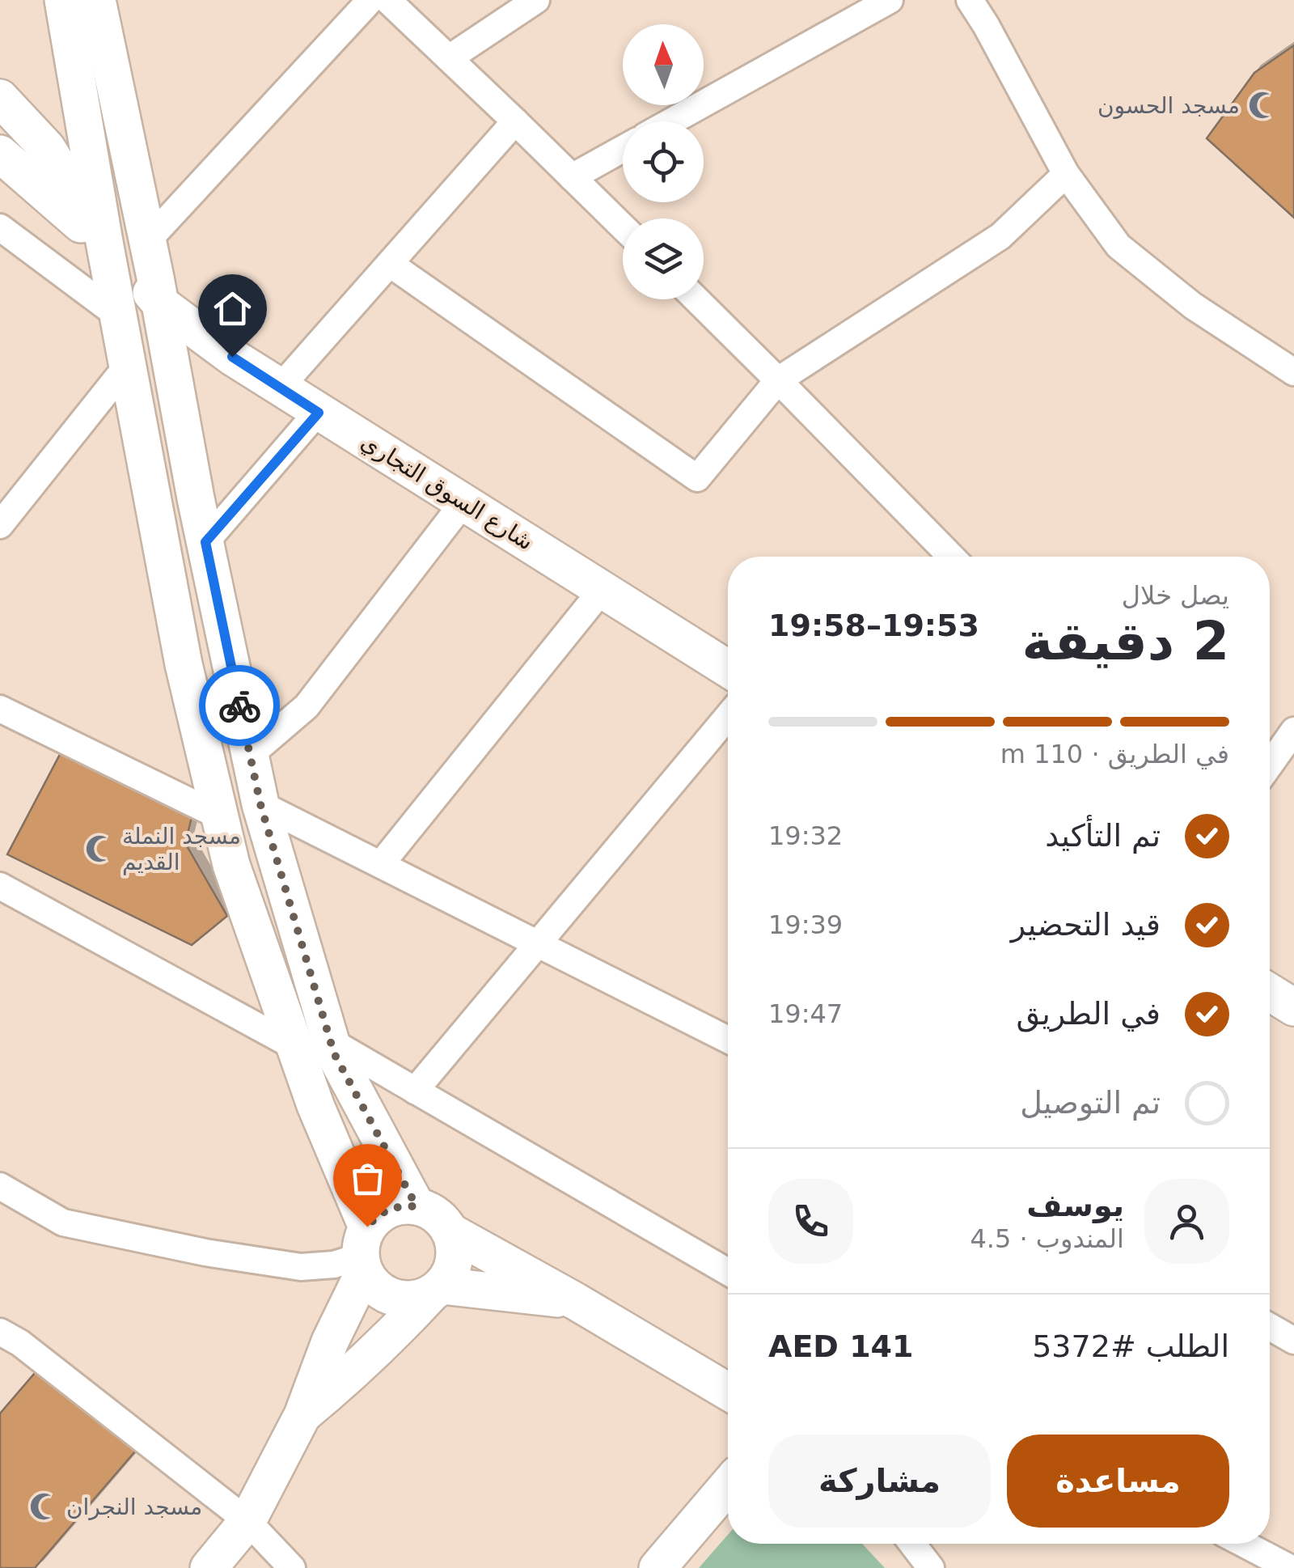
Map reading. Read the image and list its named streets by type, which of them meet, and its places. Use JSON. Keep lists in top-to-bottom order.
{
  "streets": {
    "street": ["شارع السوق التجاري"]
  },
  "places": {
    "mosque": ["مسجد الحسون", "مسجد النملة القديم", "مسجد النجران"]
  },
  "north": "top",
  "page": {
    "heading": ["2 دقيقة", "يصل خلال", "19:53–19:58"],
    "panel": [
      "يوسف",
      "المندوب · 4.5",
      "الطلب #5372",
      "AED 141"
    ],
    "bar": "في الطريق · 110 m",
    "list": [
      ["تم التأكيد", "19:32"],
      ["قيد التحضير", "19:39"],
      ["في الطريق", "19:47"],
      "تم التوصيل"
    ],
    "buttons": ["مساعدة", "مشاركة"]
  }
}
